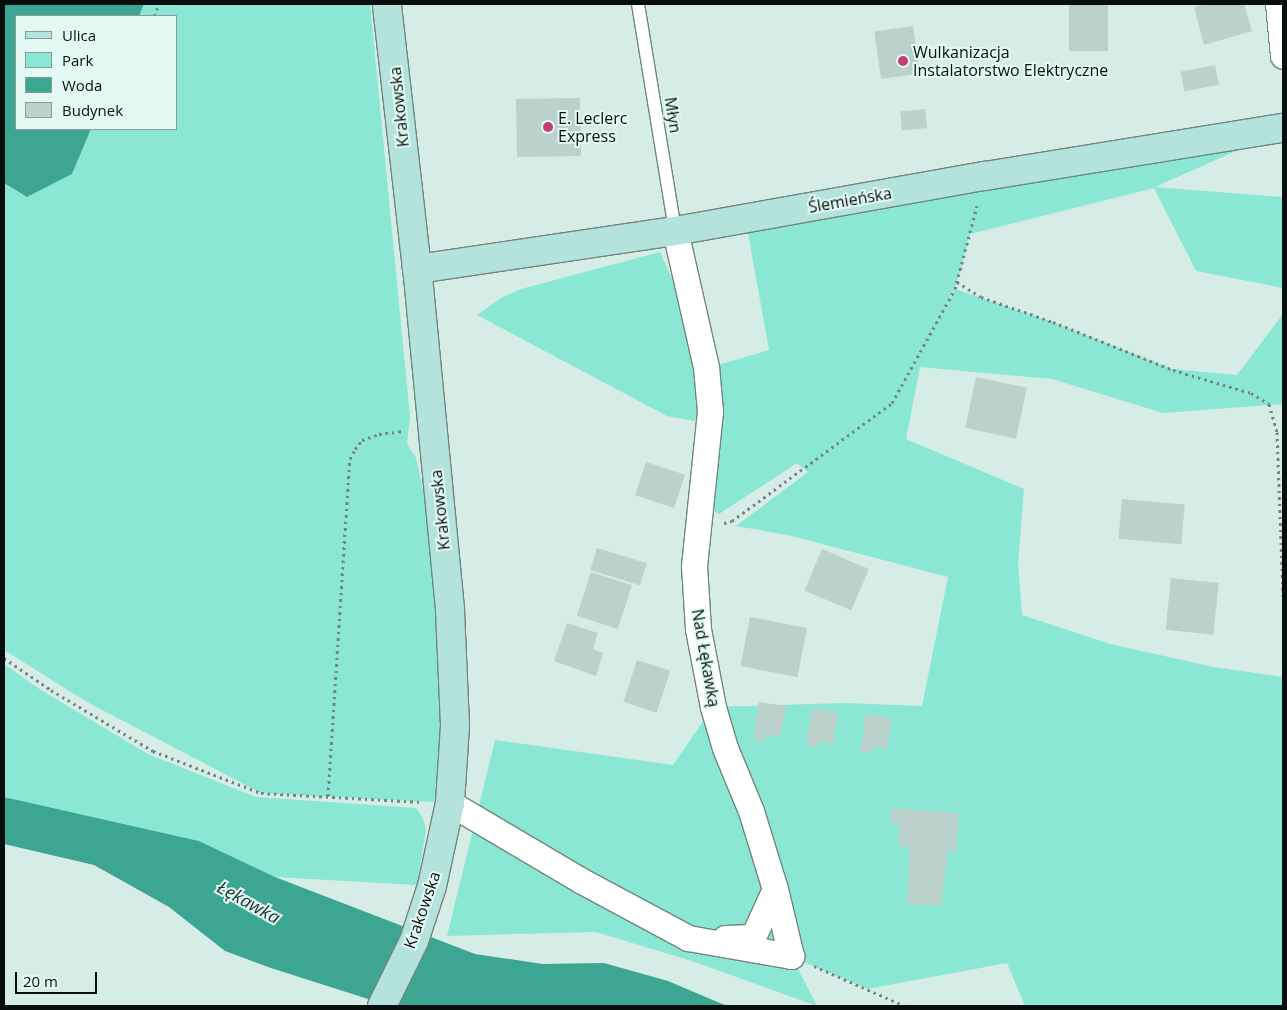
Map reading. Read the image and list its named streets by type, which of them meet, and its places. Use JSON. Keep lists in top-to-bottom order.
{
  "streets": {
    "main road": ["Krakowska", "Ślemieńska"],
    "street": ["Nad Łękawką"],
    "lane": ["Młyn"]
  },
  "crossings": [
    ["Krakowska", "Ślemieńska"],
    ["Młyn", "Ślemieńska"],
    ["Młyn", "Nad Łękawką"],
    ["Ślemieńska", "Nad Łękawką"]
  ],
  "water": ["Łękawka"],
  "places": ["Wulkanizacja Instalatorstwo Elektryczne", "E. Leclerc Express"],
  "legend": [
    "Ulica",
    "Park",
    "Woda",
    "Budynek"
  ],
  "scale_bar": "20 m"
}
